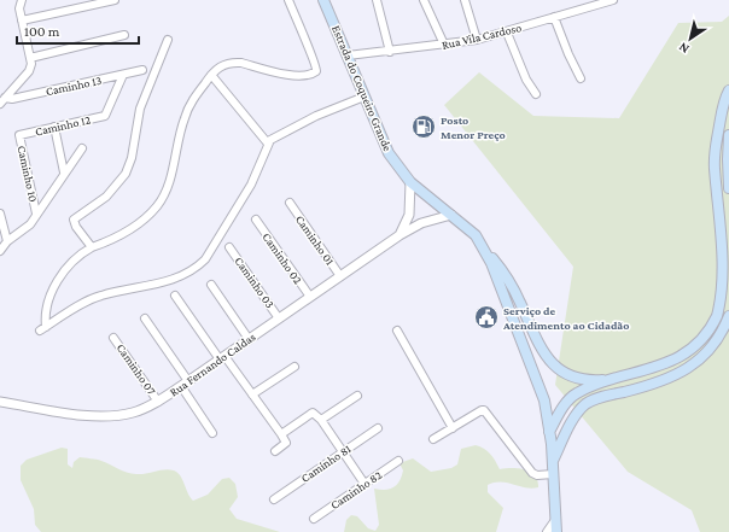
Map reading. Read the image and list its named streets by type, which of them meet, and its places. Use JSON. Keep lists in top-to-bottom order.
{
  "streets": {
    "main road": ["Estrada do Coqueiro Grande"],
    "street": [
      "Rua Vila Cardoso",
      "Caminho 13",
      "Caminho 12",
      "Caminho 10",
      "Caminho 01",
      "Caminho 02",
      "Caminho 03",
      "Rua Fernando Caldas",
      "Caminho 07",
      "Caminho 81",
      "Caminho 82"
    ]
  },
  "crossings": [
    ["Rua Vila Cardoso", "Estrada do Coqueiro Grande"],
    ["Caminho 13", "Caminho 12"],
    ["Estrada do Coqueiro Grande", "Rua Fernando Caldas"],
    ["Caminho 12", "Caminho 10"],
    ["Caminho 01", "Rua Fernando Caldas"],
    ["Caminho 02", "Rua Fernando Caldas"],
    ["Caminho 03", "Rua Fernando Caldas"],
    ["Rua Fernando Caldas", "Caminho 07"]
  ],
  "places": {
    "fuel station": ["Posto Menor Preço"],
    "public building": ["Serviço de Atendimento ao Cidadão"]
  },
  "scale_bar": "100 m",
  "north": "bottom left"
}
